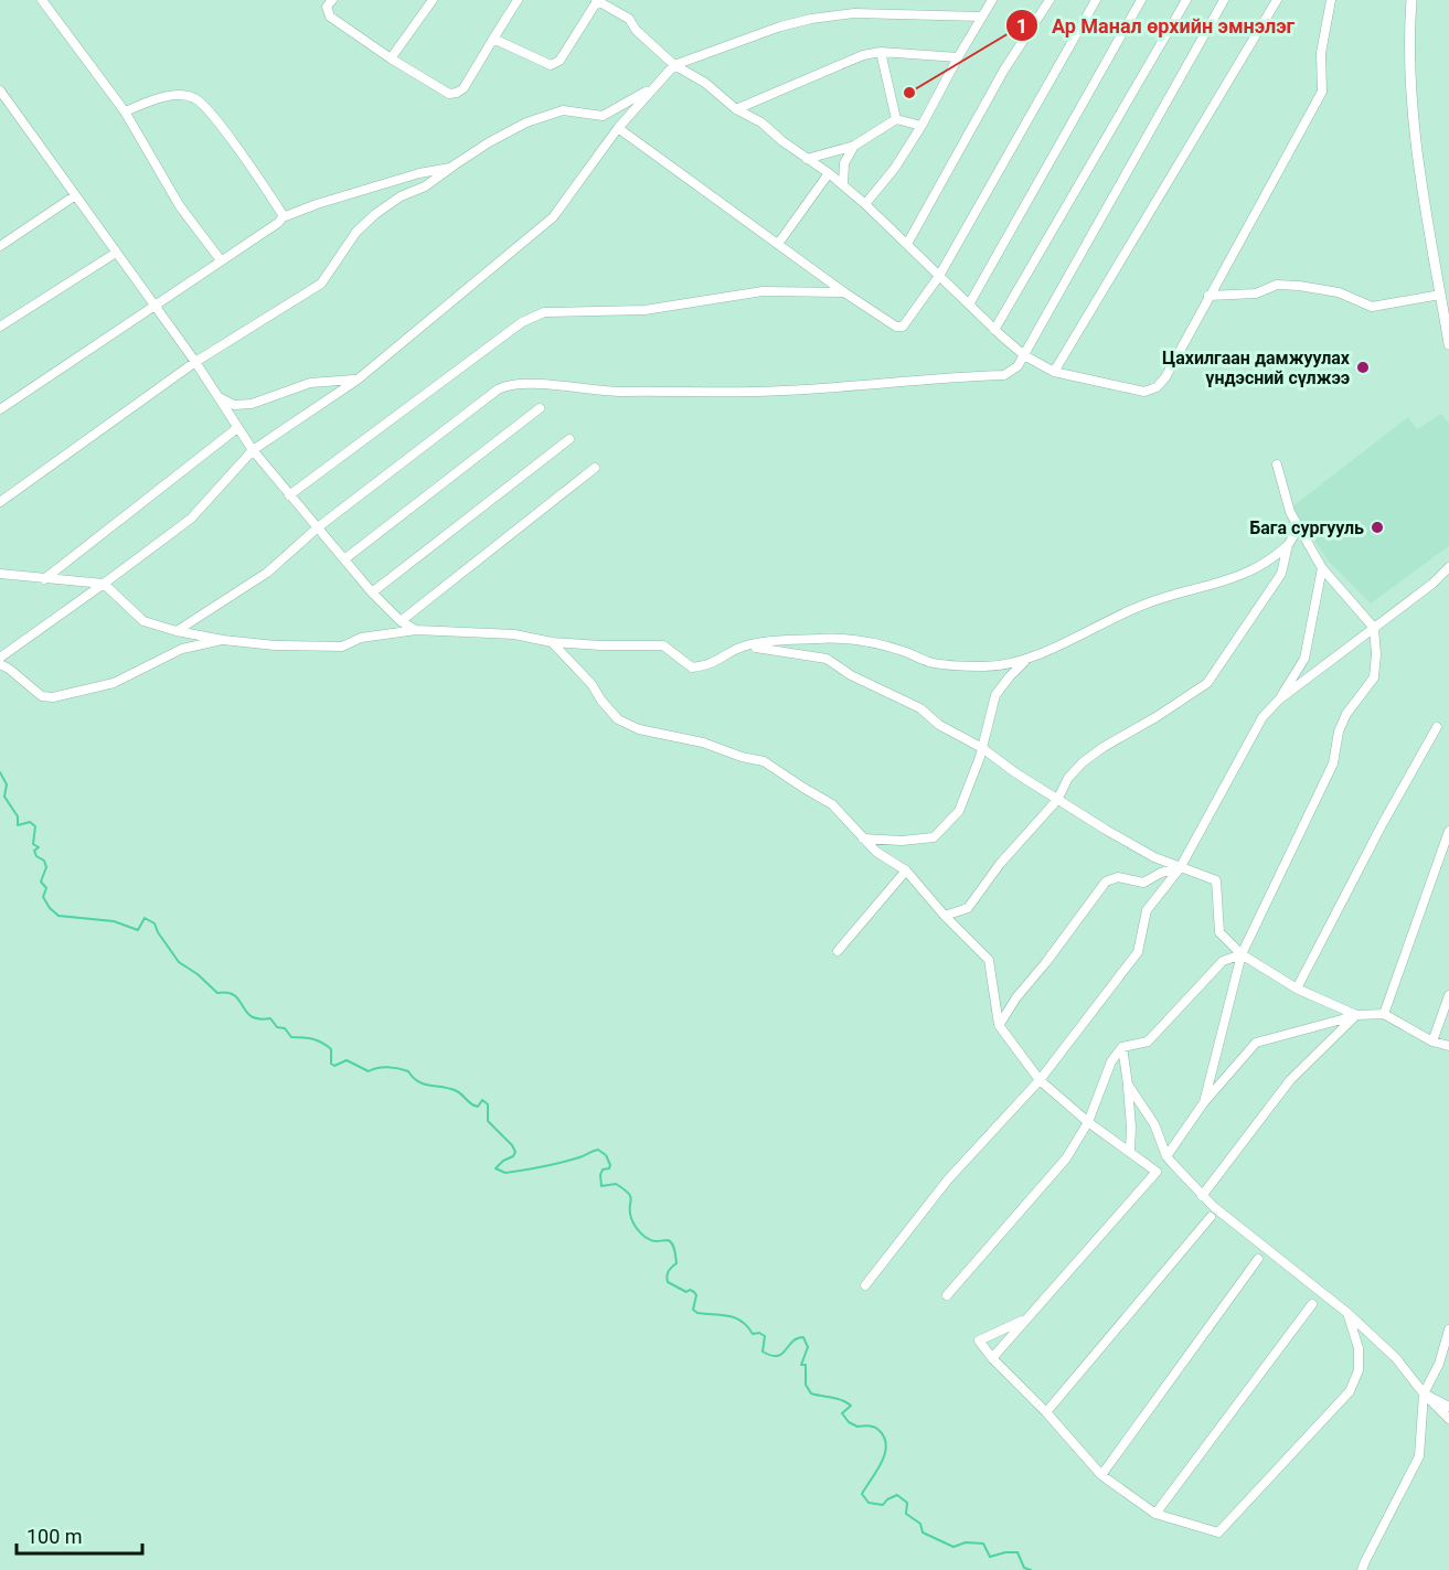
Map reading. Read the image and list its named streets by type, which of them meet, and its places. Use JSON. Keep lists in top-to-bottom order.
{
  "places": ["Ар Манал өрхийн эмнэлэг", "Цахилгаан дамжуулах үндэсний сүлжээ", "Бага сургууль"],
  "scale_bar": "100 m"
}
